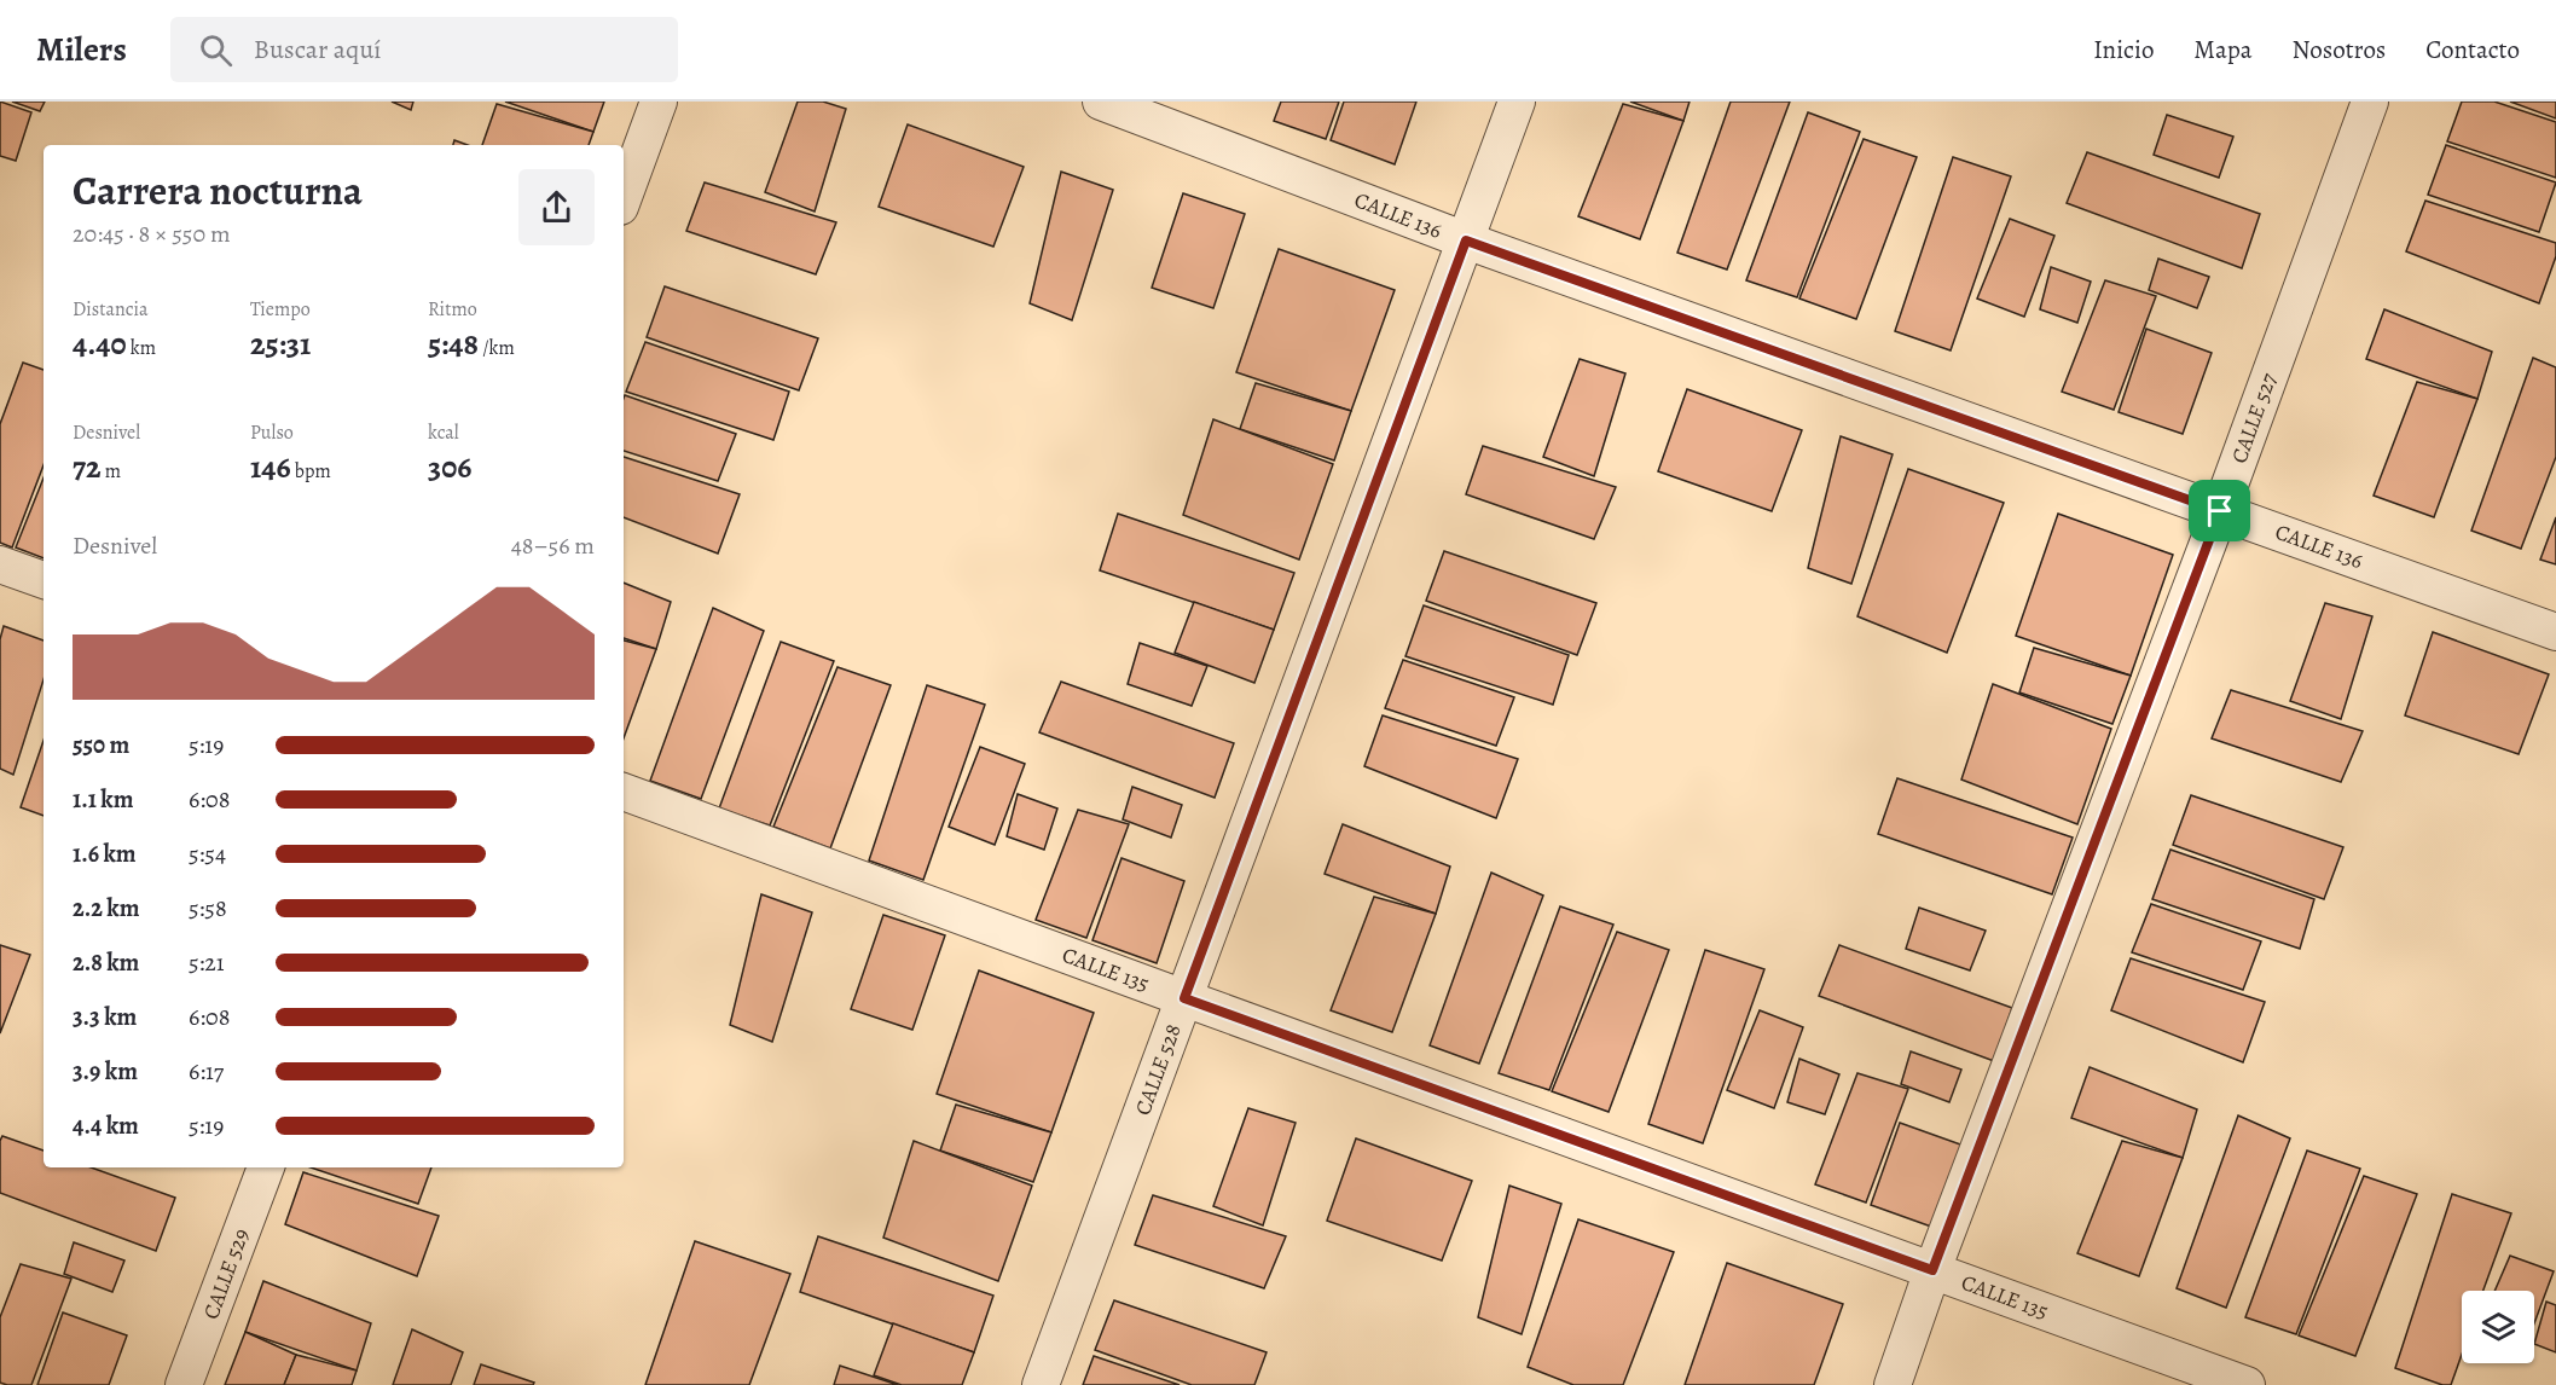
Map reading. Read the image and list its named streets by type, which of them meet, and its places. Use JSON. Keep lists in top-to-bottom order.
{
  "streets": {
    "street": [
      "CALLE 136",
      "CALLE 527",
      "CALLE 135",
      "CALLE 528",
      "CALLE 529"
    ]
  },
  "crossings": [
    ["CALLE 136", "CALLE 527"],
    ["CALLE 136", "CALLE 528"],
    ["CALLE 527", "CALLE 135"],
    ["CALLE 135", "CALLE 528"]
  ],
  "page": {
    "header": "Milers",
    "search": "Buscar aquí",
    "nav": [
      "Inicio",
      "Mapa",
      "Nosotros",
      "Contacto"
    ],
    "heading": ["Carrera nocturna", "20:45 · 8 × 550 m"],
    "stats": [
      ["Distancia", "4.40 km"],
      ["Tiempo", "25:31"],
      ["Ritmo", "5:48 /km"],
      ["Desnivel", "72 m"],
      ["Pulso", "146 bpm"],
      ["kcal", "306"]
    ],
    "chart": ["Desnivel", "48–56 m"],
    "list": [
      {
        "name": "550 m",
        "note": "5:19"
      },
      {
        "name": "1.1 km",
        "note": "6:08"
      },
      {
        "name": "1.6 km",
        "note": "5:54"
      },
      {
        "name": "2.2 km",
        "note": "5:58"
      },
      {
        "name": "2.8 km",
        "note": "5:21"
      },
      {
        "name": "3.3 km",
        "note": "6:08"
      },
      {
        "name": "3.9 km",
        "note": "6:17"
      },
      {
        "name": "4.4 km",
        "note": "5:19"
      }
    ]
  }
}
